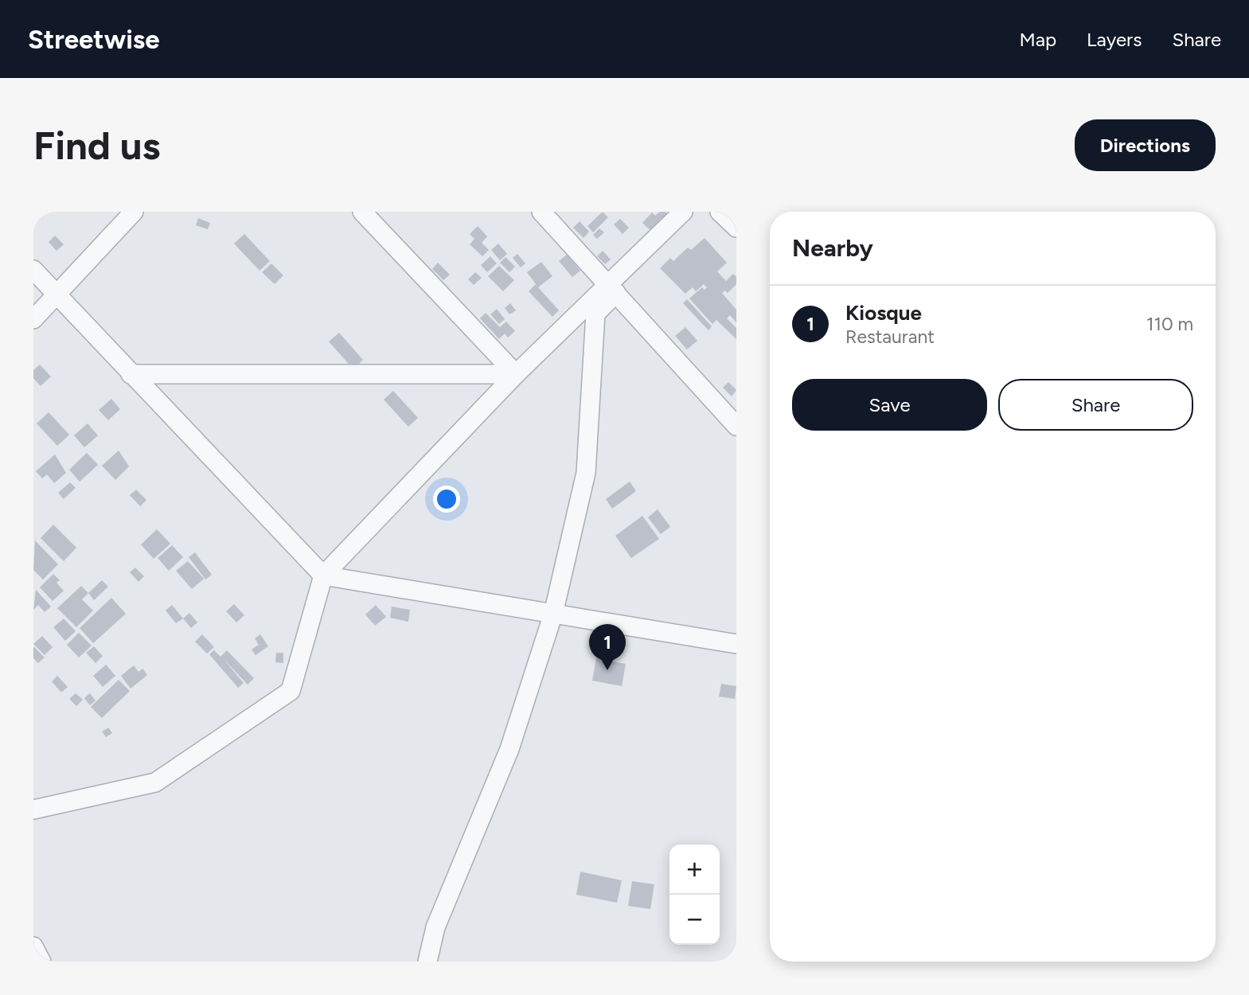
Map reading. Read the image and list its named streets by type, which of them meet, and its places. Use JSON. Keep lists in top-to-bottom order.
{
  "page": {
    "header": "Streetwise",
    "nav": ["Map", "Layers", "Share"],
    "buttons": [
      "Directions",
      ["Save", "Share"]
    ],
    "title": "Find us",
    "heading": "Nearby",
    "list": [
      {
        "mark": "1",
        "name": "Kiosque",
        "note": "Restaurant",
        "value": "110 m"
      }
    ],
    "pins": "1",
    "map_buttons": ["+", "−"]
  }
}
